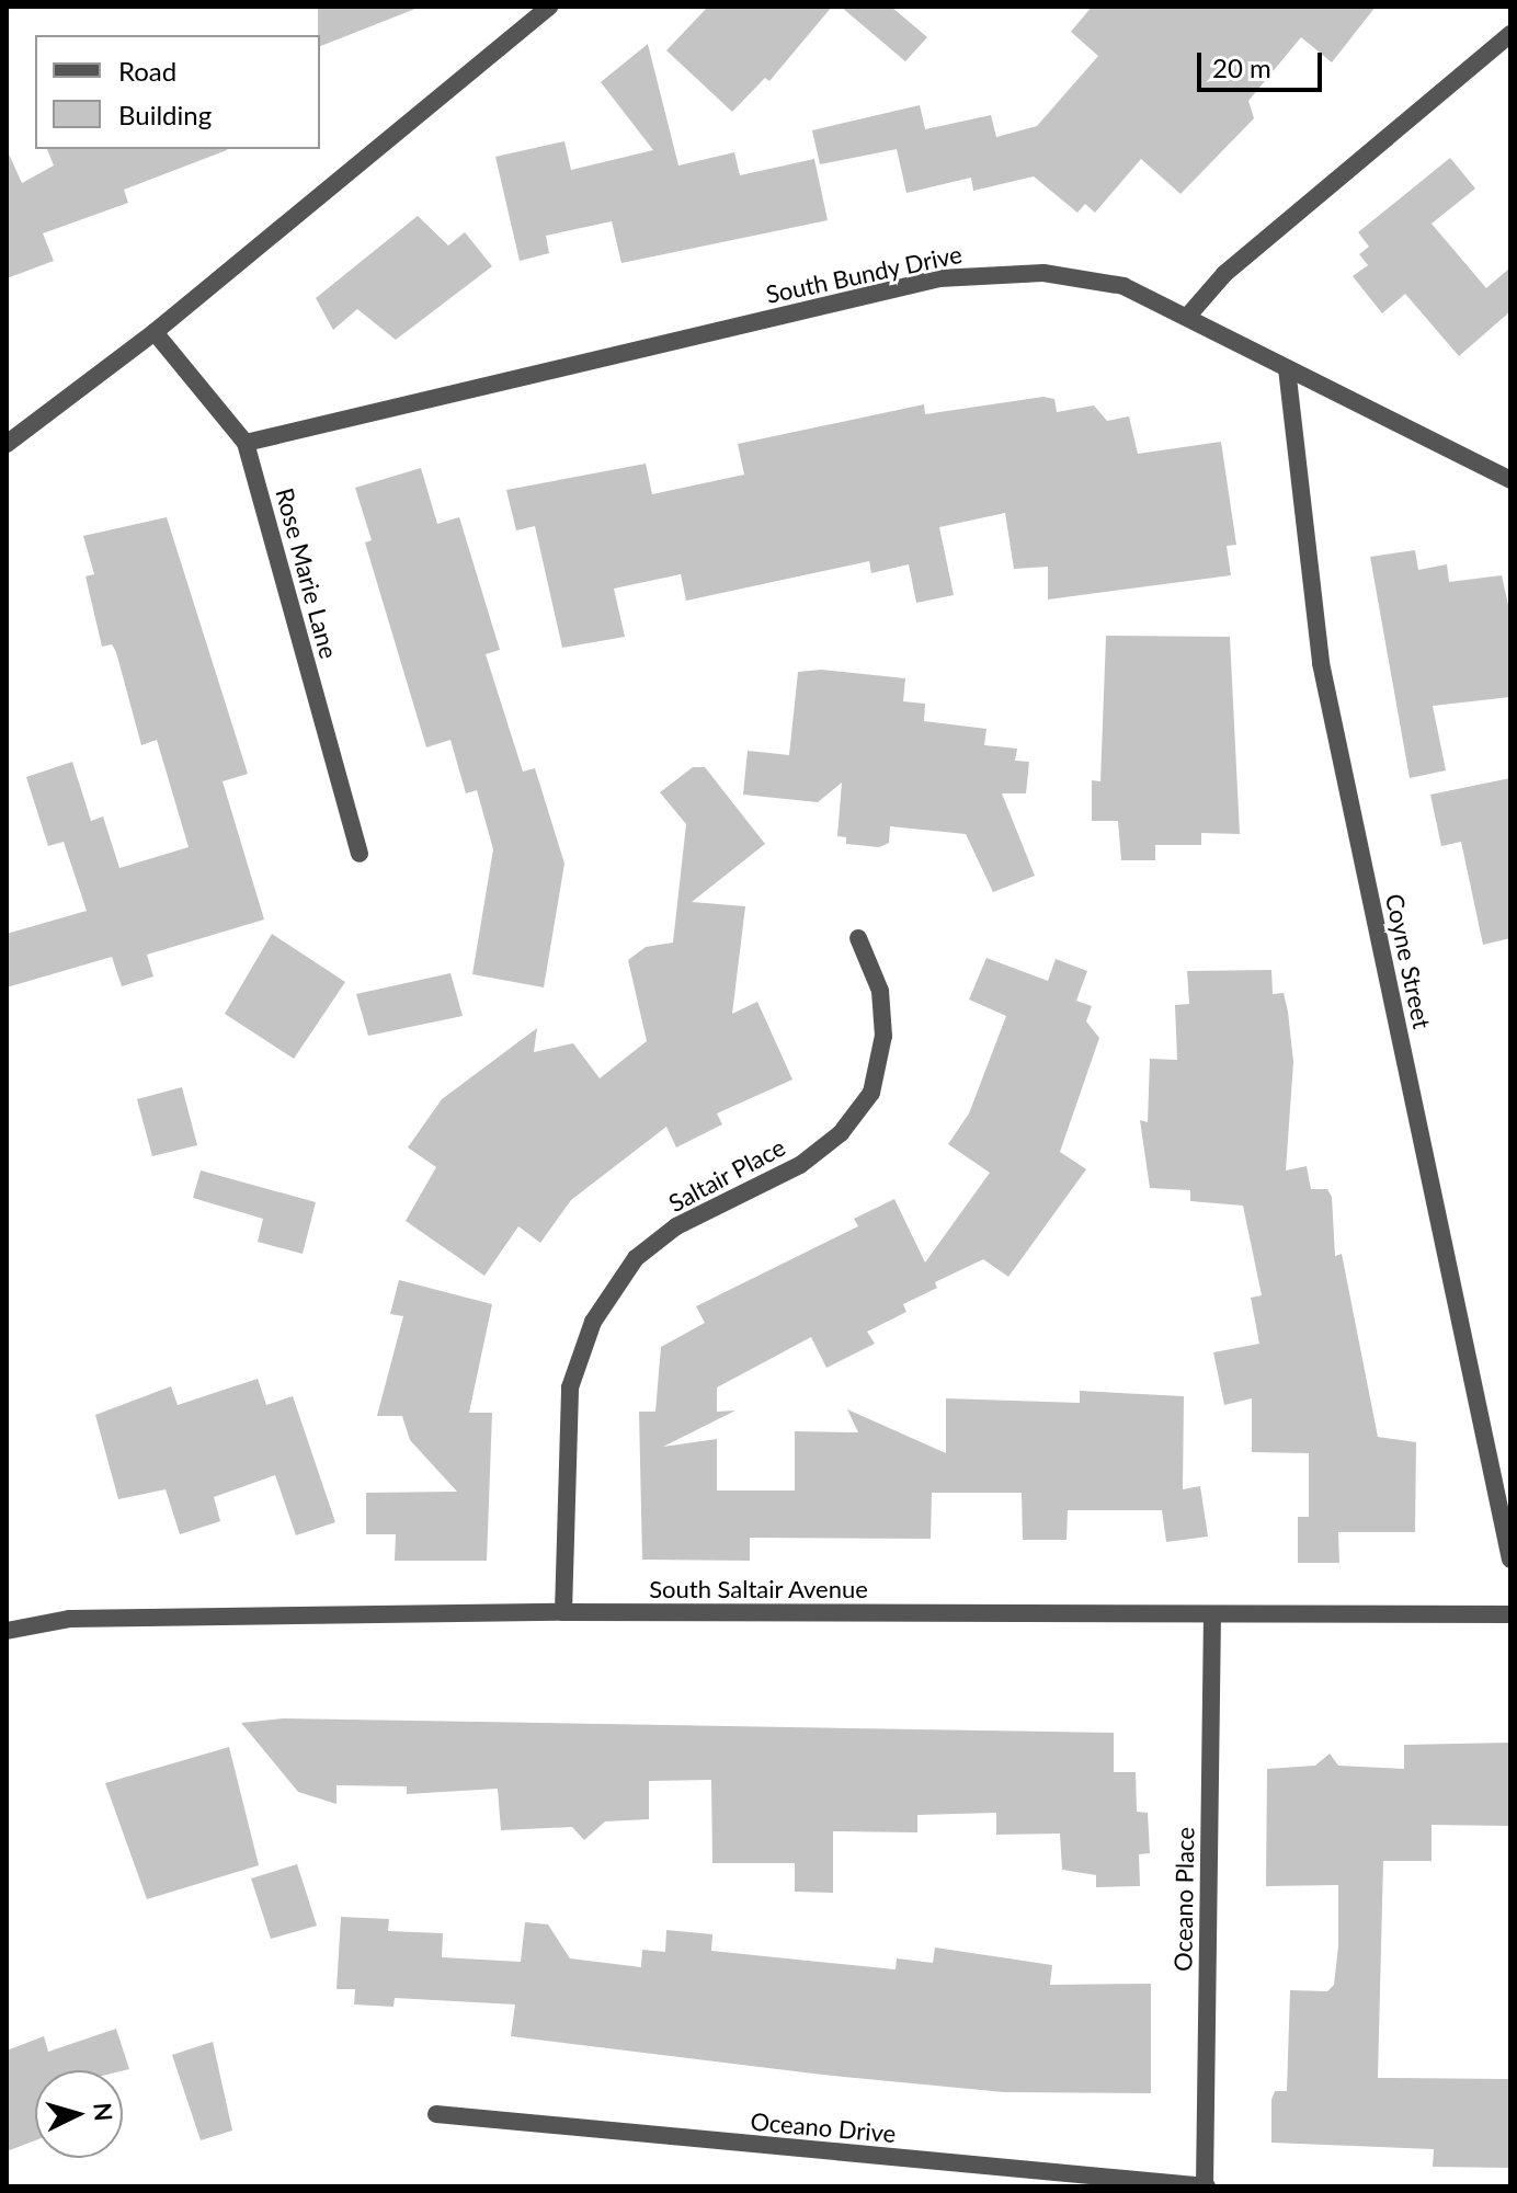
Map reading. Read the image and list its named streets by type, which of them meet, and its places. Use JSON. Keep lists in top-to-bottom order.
{
  "streets": {
    "street": [
      "South Bundy Drive",
      "Rose Marie Lane",
      "Coyne Street",
      "Saltair Place",
      "South Saltair Avenue",
      "Oceano Place",
      "Oceano Drive"
    ]
  },
  "crossings": [
    ["South Bundy Drive", "Rose Marie Lane"],
    ["South Bundy Drive", "Coyne Street"],
    ["Saltair Place", "South Saltair Avenue"],
    ["South Saltair Avenue", "Oceano Place"],
    ["Oceano Place", "Oceano Drive"]
  ],
  "legend": ["Road", "Building"],
  "scale_bar": "20 m",
  "north": "right"
}
